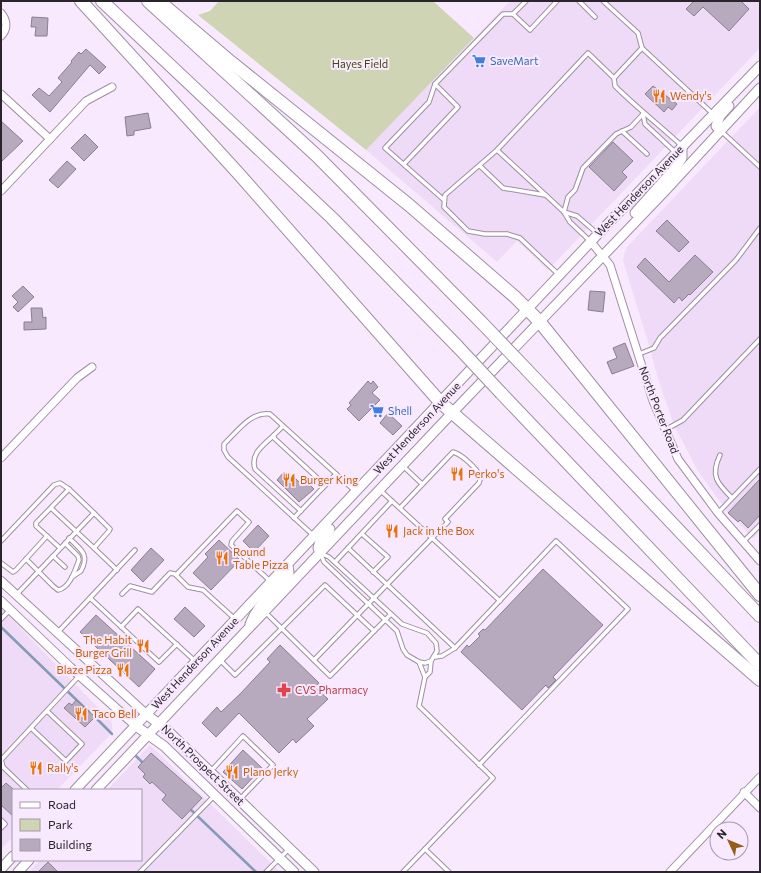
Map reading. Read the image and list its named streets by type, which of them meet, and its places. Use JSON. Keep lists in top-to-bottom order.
{
  "streets": {
    "main road": ["West Henderson Avenue", "North Prospect Street"],
    "street": ["North Porter Road"]
  },
  "crossings": [
    ["West Henderson Avenue", "North Porter Road"],
    ["West Henderson Avenue", "North Prospect Street"]
  ],
  "parks": ["Hayes Field"],
  "places": {
    "supermarket": ["SaveMart", "Shell"],
    "restaurant": [
      "Wendy's",
      "Perko's",
      "Burger King",
      "Jack in the Box",
      "Round Table Pizza",
      "The Habit Burger Grill",
      "Blaze Pizza",
      "Taco Bell",
      "Rally's",
      "Plano Jerky"
    ],
    "pharmacy": ["CVS Pharmacy"]
  },
  "legend": ["Road", "Park", "Building"],
  "north": "top left"
}
